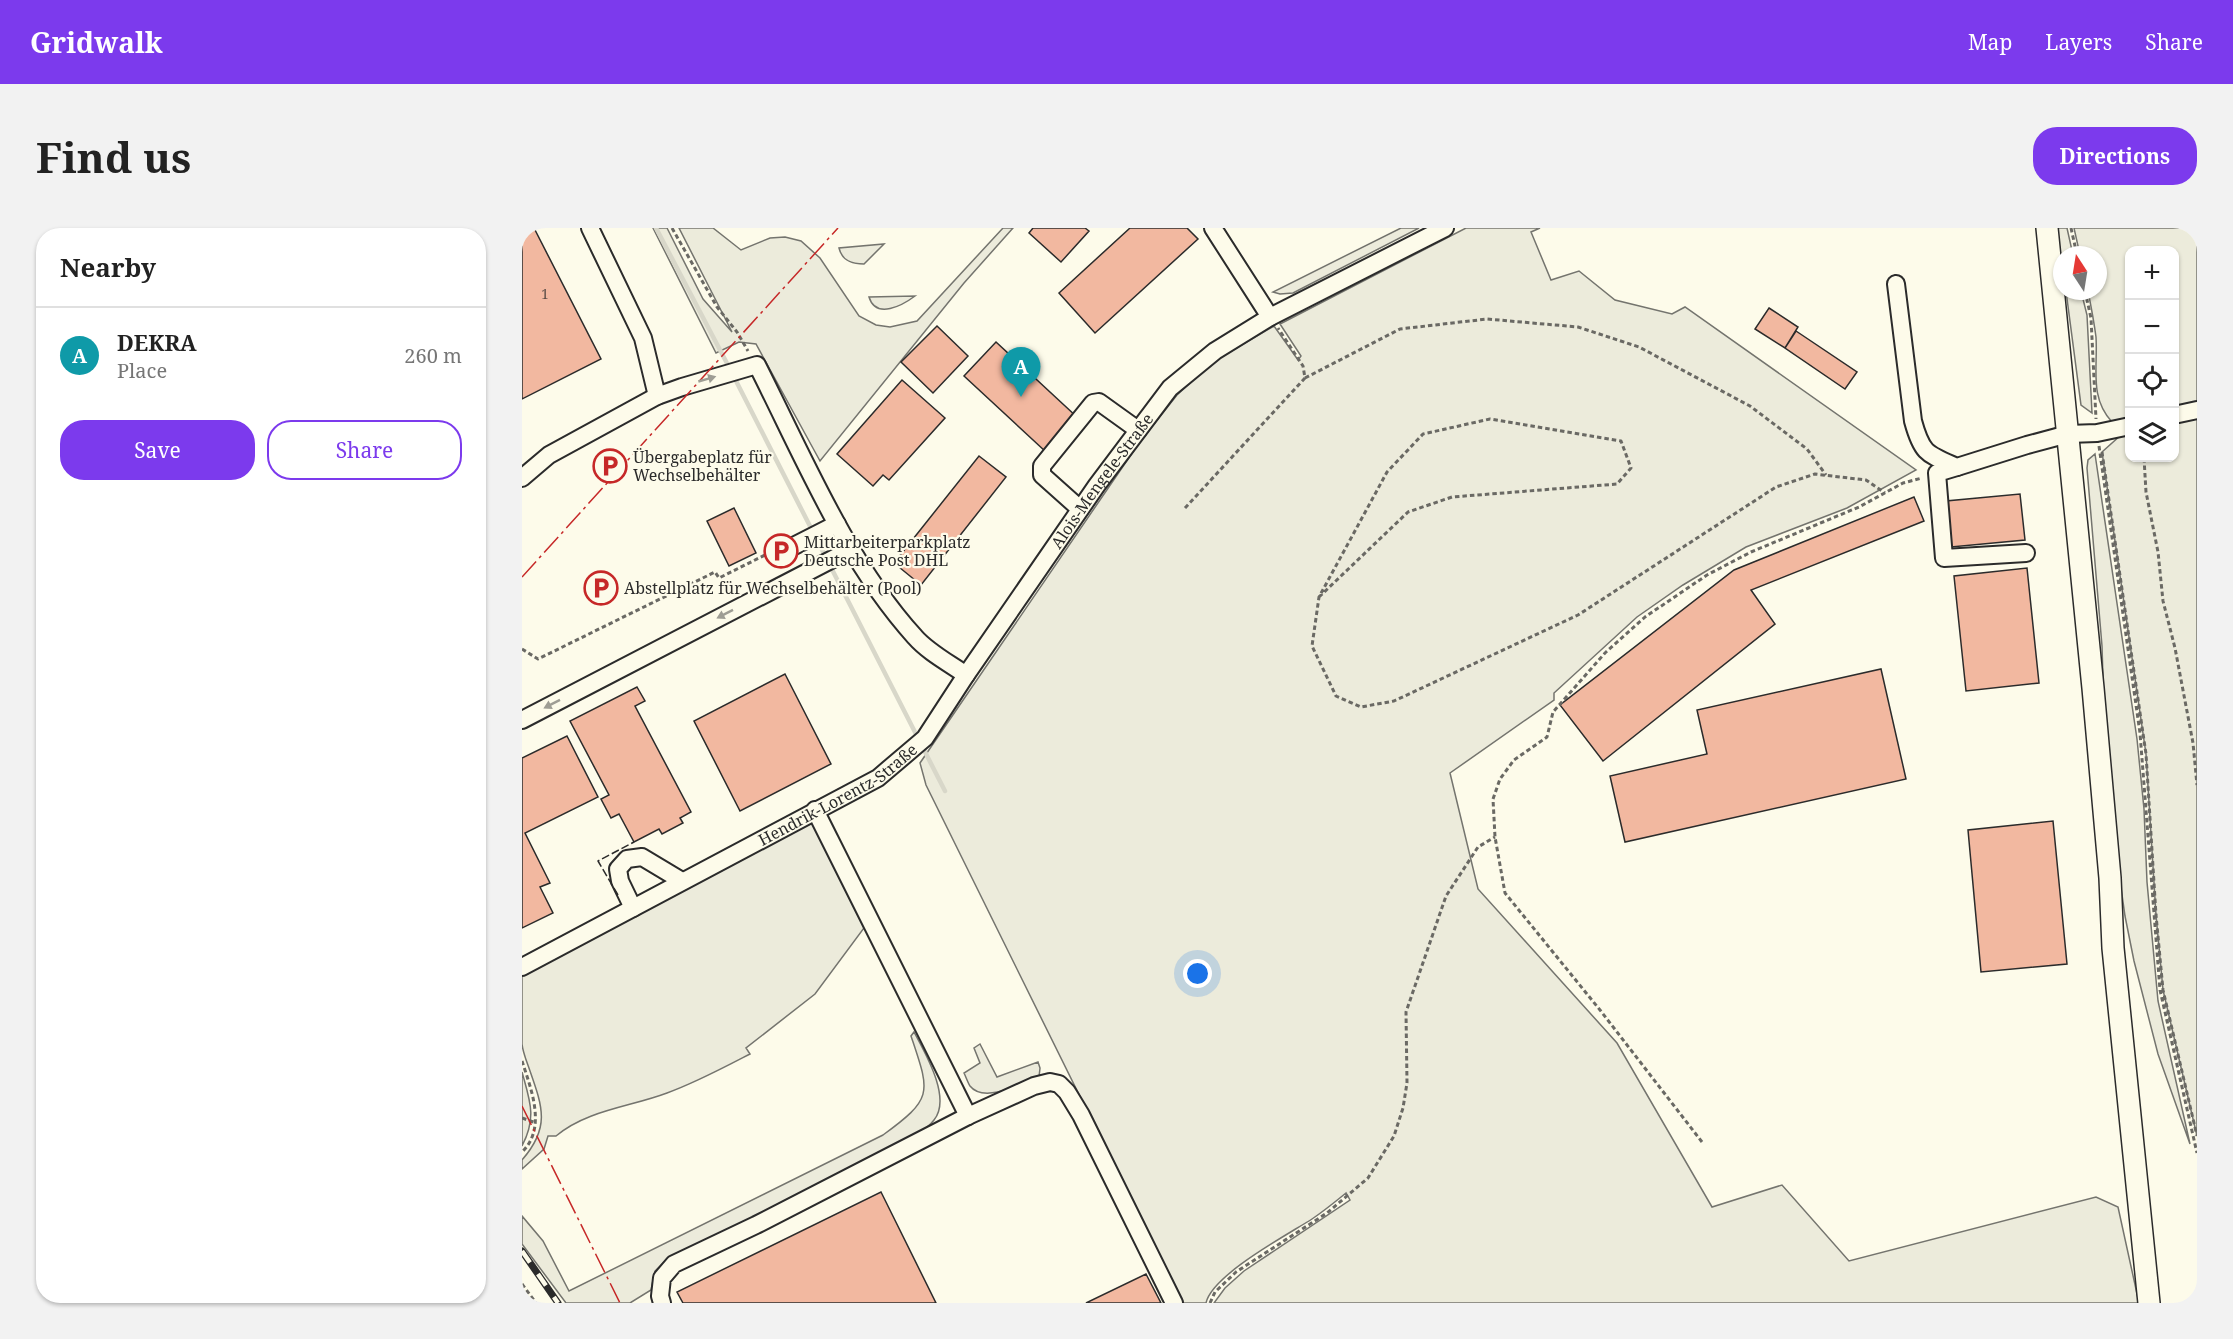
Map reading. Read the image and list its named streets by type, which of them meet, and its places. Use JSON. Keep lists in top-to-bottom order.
{
  "streets": {
    "street": ["Alois-Mengele-Straße", "Hendrik-Lorentz-Straße"]
  },
  "crossings": [
    ["Alois-Mengele-Straße", "Hendrik-Lorentz-Straße"]
  ],
  "places": {
    "parking": ["Übergabeplatz für Wechselbehälter", "Mittarbeiterparkplatz Deutsche Post DHL", "Abstellplatz für Wechselbehälter (Pool)"]
  },
  "house_numbers": ["1"],
  "north": "top",
  "page": {
    "header": "Gridwalk",
    "nav": ["Map", "Layers", "Share"],
    "buttons": [
      "Directions",
      ["Save", "Share"]
    ],
    "title": "Find us",
    "heading": "Nearby",
    "map_buttons": ["+", "−"],
    "list": [
      {
        "mark": "A",
        "name": "DEKRA",
        "note": "Place",
        "value": "260 m"
      }
    ],
    "pins": "A"
  }
}
